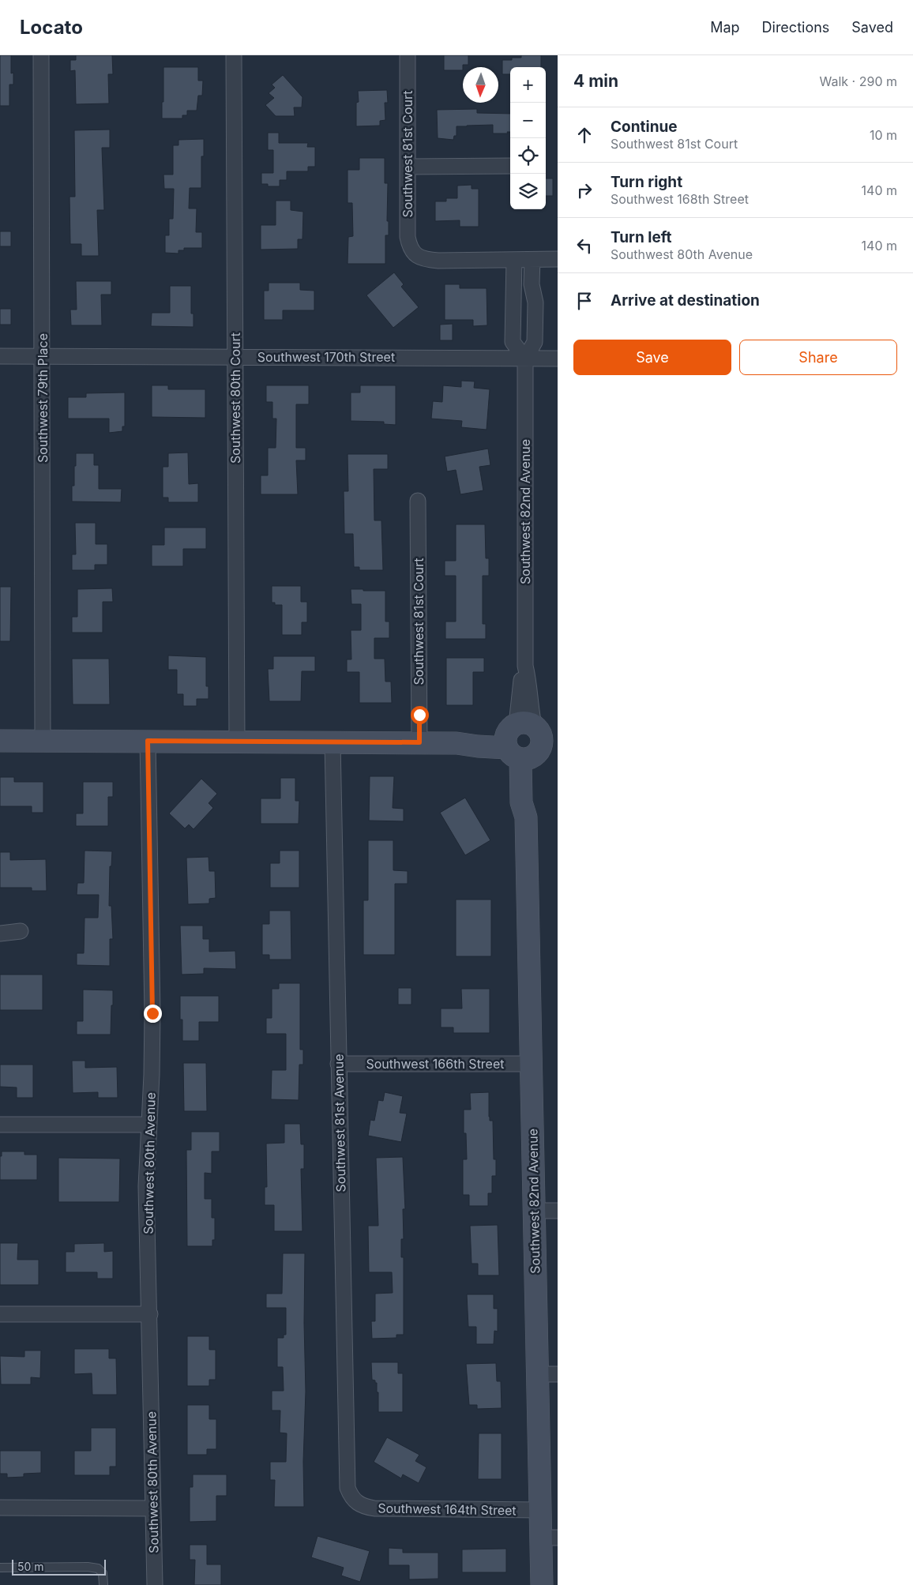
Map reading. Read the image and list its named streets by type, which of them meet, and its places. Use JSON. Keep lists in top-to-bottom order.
{
  "streets": {
    "street": [
      "Southwest 81st Court",
      "Southwest 170th Street",
      "Southwest 79th Place",
      "Southwest 80th Court",
      "Southwest 82nd Avenue",
      "Southwest 166th Street",
      "Southwest 81st Avenue",
      "Southwest 80th Avenue",
      "Southwest 164th Street"
    ]
  },
  "crossings": [
    ["Southwest 170th Street", "Southwest 79th Place"],
    ["Southwest 170th Street", "Southwest 80th Court"],
    ["Southwest 170th Street", "Southwest 82nd Avenue"],
    ["Southwest 82nd Avenue", "Southwest 166th Street"],
    ["Southwest 82nd Avenue", "Southwest 164th Street"],
    ["Southwest 166th Street", "Southwest 81st Avenue"],
    ["Southwest 81st Avenue", "Southwest 164th Street"]
  ],
  "scale_bar": "50 m",
  "north": "bottom",
  "page": {
    "header": "Locato",
    "nav": ["Map", "Directions", "Saved"],
    "heading": ["4 min", "Walk · 290 m"],
    "map_buttons": ["+", "−"],
    "list": [
      ["Continue", "Southwest 81st Court", "10 m"],
      ["Turn right", "Southwest 168th Street", "140 m"],
      ["Turn left", "Southwest 80th Avenue", "140 m"],
      "Arrive at destination"
    ],
    "buttons": ["Save", "Share"],
    "scale": "50 m"
  }
}
